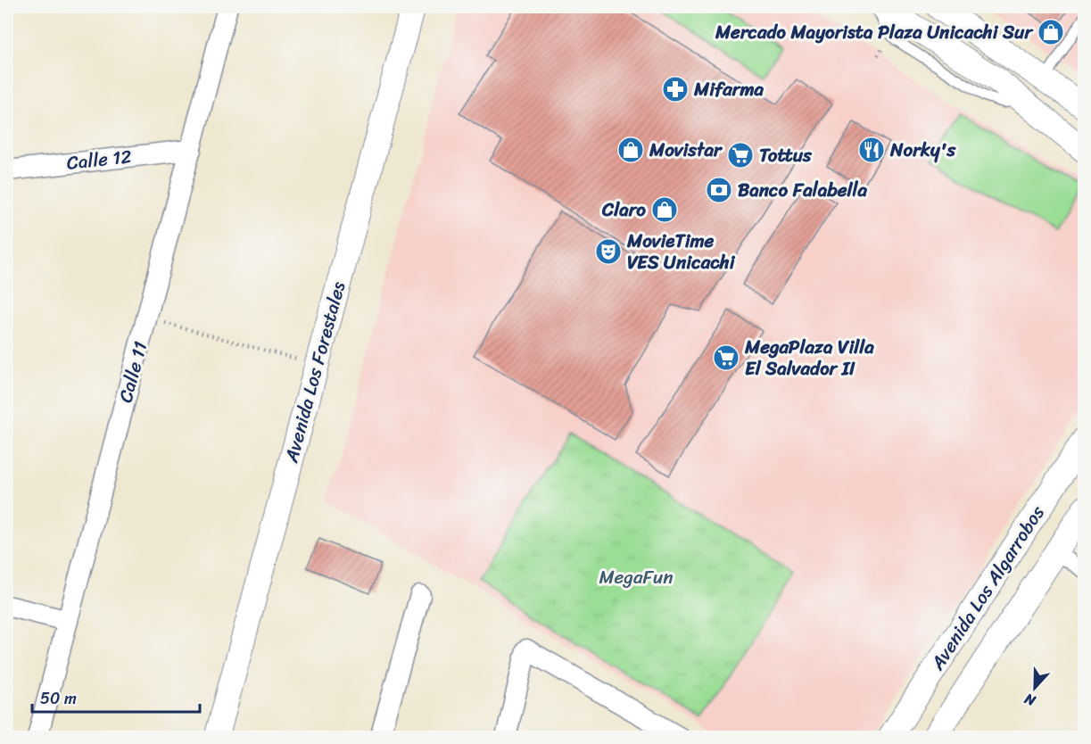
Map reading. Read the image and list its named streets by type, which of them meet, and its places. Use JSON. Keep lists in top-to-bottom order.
{
  "streets": {
    "street": [
      "Calle 12",
      "Calle 11",
      "Avenida Los Forestales",
      "Avenida Los Algarrobos"
    ]
  },
  "crossings": [
    ["Calle 12", "Calle 11"]
  ],
  "parks": ["MegaFun"],
  "places": {
    "shop": ["Mercado Mayorista Plaza Unicachi Sur", "Movistar", "Claro"],
    "pharmacy": ["Mifarma"],
    "restaurant": ["Norky's"],
    "supermarket": ["Tottus", "MegaPlaza Villa El Salvador II"],
    "bank": ["Banco Falabella"],
    "theatre": ["MovieTime VES Unicachi"]
  },
  "scale_bar": "50 m",
  "north": "bottom"
}
